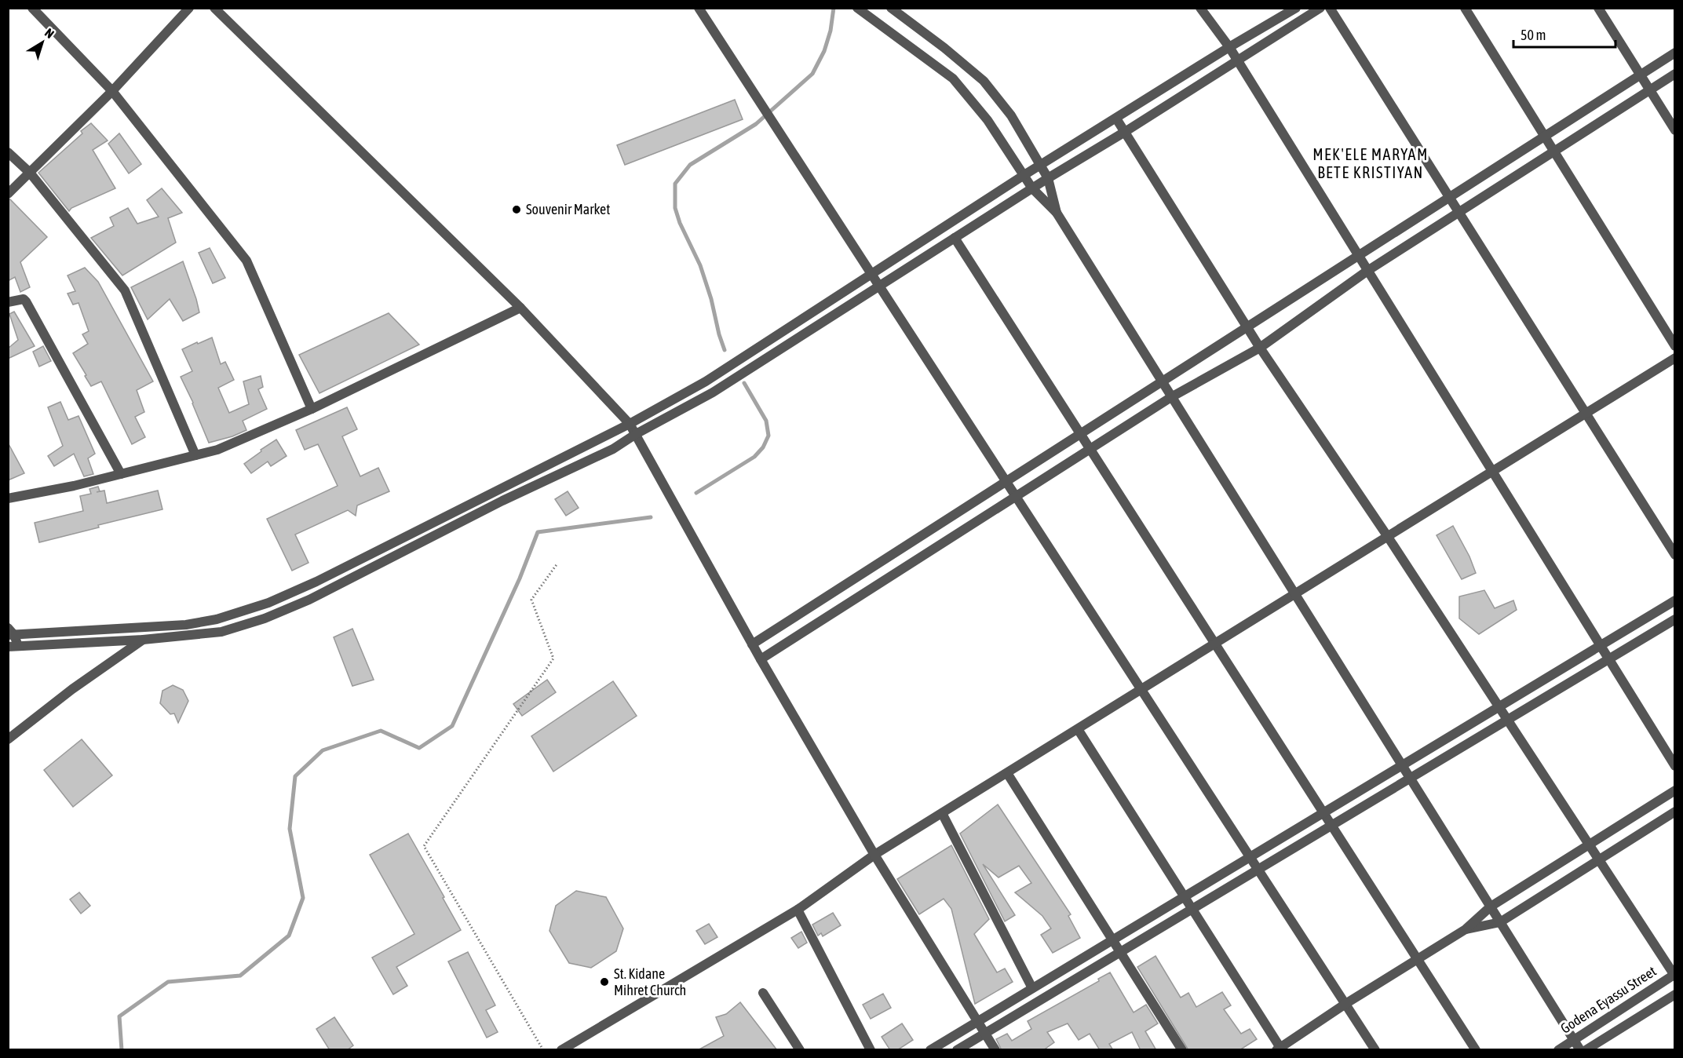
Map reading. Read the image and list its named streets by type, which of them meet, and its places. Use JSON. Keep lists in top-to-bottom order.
{
  "streets": {
    "street": ["Godena Eyassu Street"]
  },
  "districts": ["MEK'ELE MARYAM BETE KRISTIYAN"],
  "places": ["Souvenir Market", "St. Kidane Mihret Church"],
  "scale_bar": "50 m",
  "north": "top right"
}
